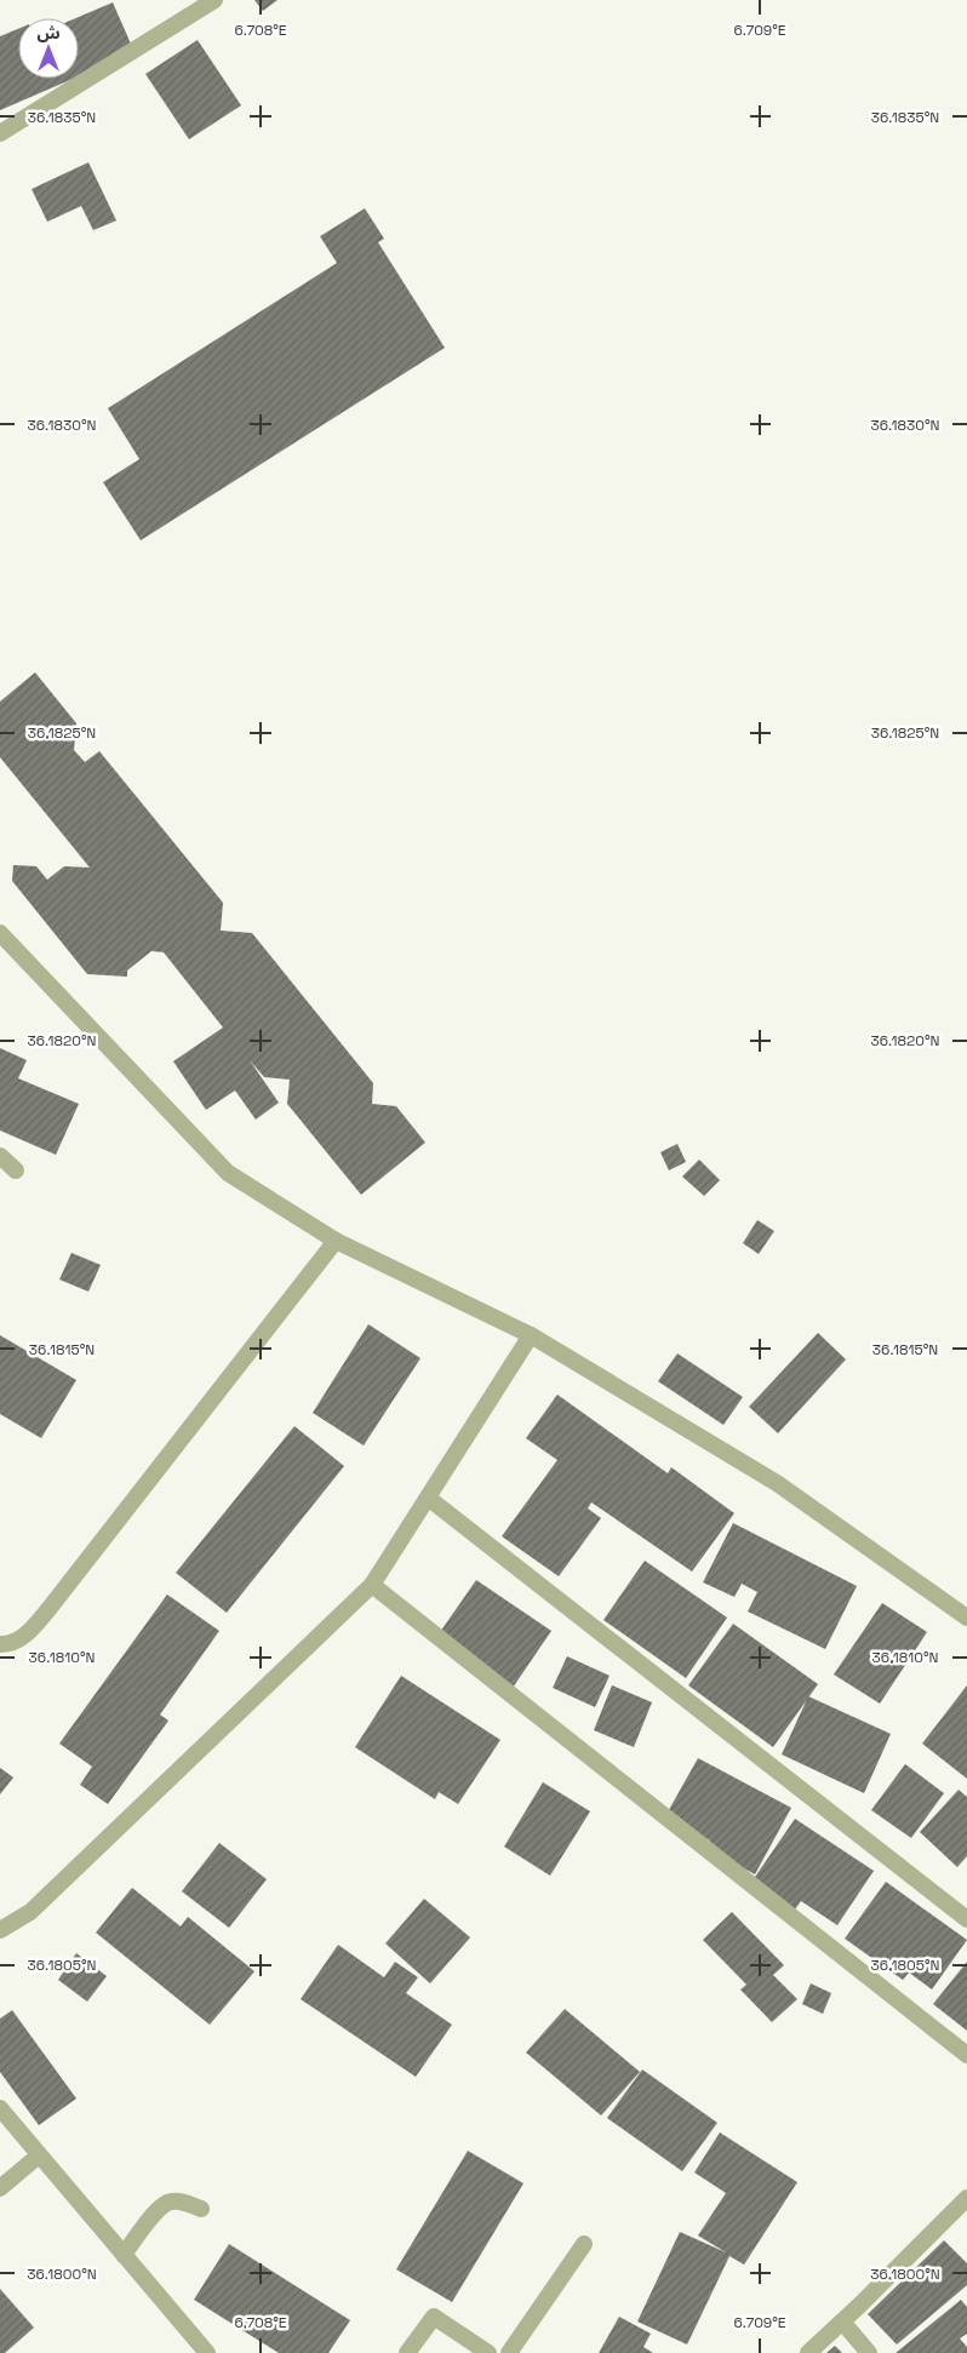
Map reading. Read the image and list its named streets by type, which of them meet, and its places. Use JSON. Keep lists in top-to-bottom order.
{
  "north": "top",
  "coordinates": [
    "6.708°E",
    "6.709°E",
    "36.1835°N",
    "36.1830°N",
    "36.1825°N",
    "36.1820°N",
    "36.1815°N",
    "36.1810°N",
    "36.1805°N",
    "36.1800°N"
  ]
}
